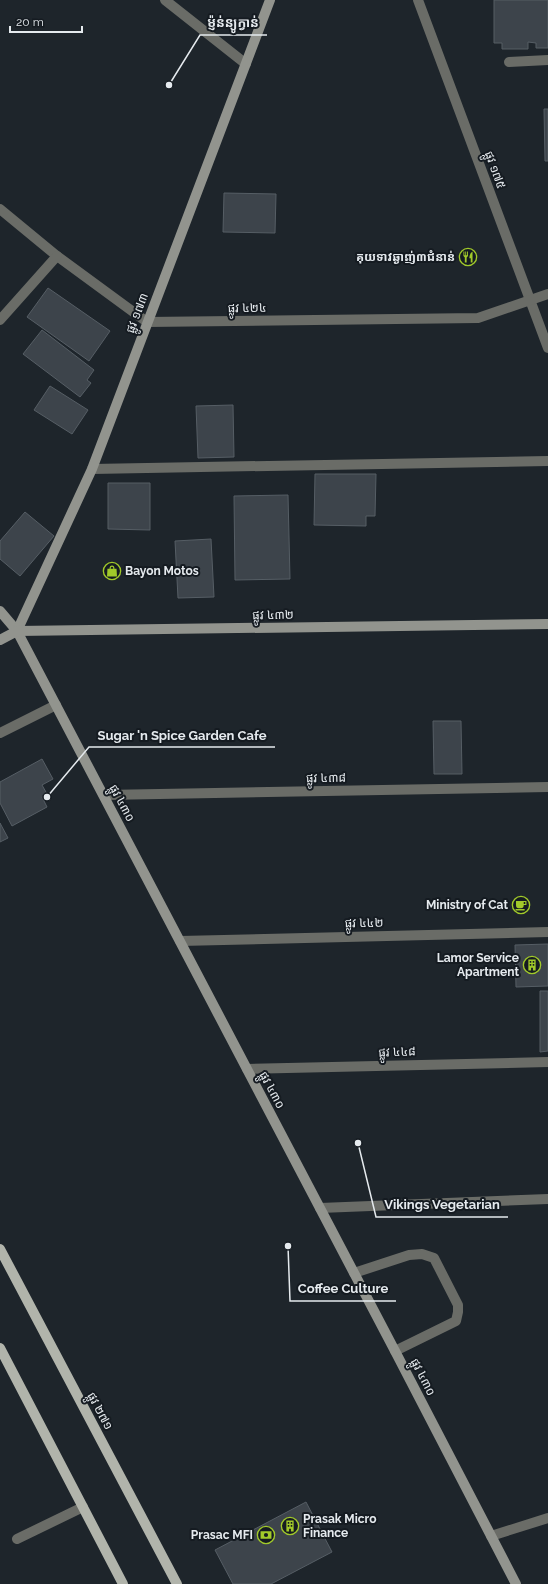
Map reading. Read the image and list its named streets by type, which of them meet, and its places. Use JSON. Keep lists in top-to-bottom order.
{
  "streets": {
    "main road": ["ផ្លូវ ២៧១"],
    "street": [
      "ផ្លូវ ១៧៥",
      "ផ្លូវ ៤២៤",
      "ផ្លូវ ១៧៣",
      "ផ្លូវ ៤៣២",
      "ផ្លូវ ៤៣៨",
      "ផ្លូវ ៤៣០",
      "ផ្លូវ ៤៤២",
      "ផ្លូវ ៤៤៨"
    ]
  },
  "crossings": [
    ["ផ្លូវ ១៧៥", "ផ្លូវ ៤២៤"],
    ["ផ្លូវ ៤២៤", "ផ្លូវ ១៧៣"],
    ["ផ្លូវ ១៧៣", "ផ្លូវ ៤៣២"],
    ["ផ្លូវ ១៧៣", "ផ្លូវ ៤៣០"],
    ["ផ្លូវ ៤៣២", "ផ្លូវ ៤៣០"],
    ["ផ្លូវ ៤៣៨", "ផ្លូវ ៤៣០"],
    ["ផ្លូវ ៤៣០", "ផ្លូវ ៤៤២"],
    ["ផ្លូវ ៤៣០", "ផ្លូវ ៤៤៨"]
  ],
  "places": {
    "other": [
      "ម្ញ៉ន់ន្យូក្វាន់",
      "Sugar 'n Spice Garden Cafe",
      "Vikings Vegetarian",
      "Coffee Culture"
    ],
    "restaurant": ["គុយទាវឆ្ងាញ់៣ជំនាន់"],
    "shop": ["Bayon Motos"],
    "cafe": ["Ministry of Cat"],
    "building": ["Lamor Service Apartment", "Prasak Micro Finance"],
    "bank": ["Prasac MFI"]
  },
  "scale_bar": "20 m"
}
